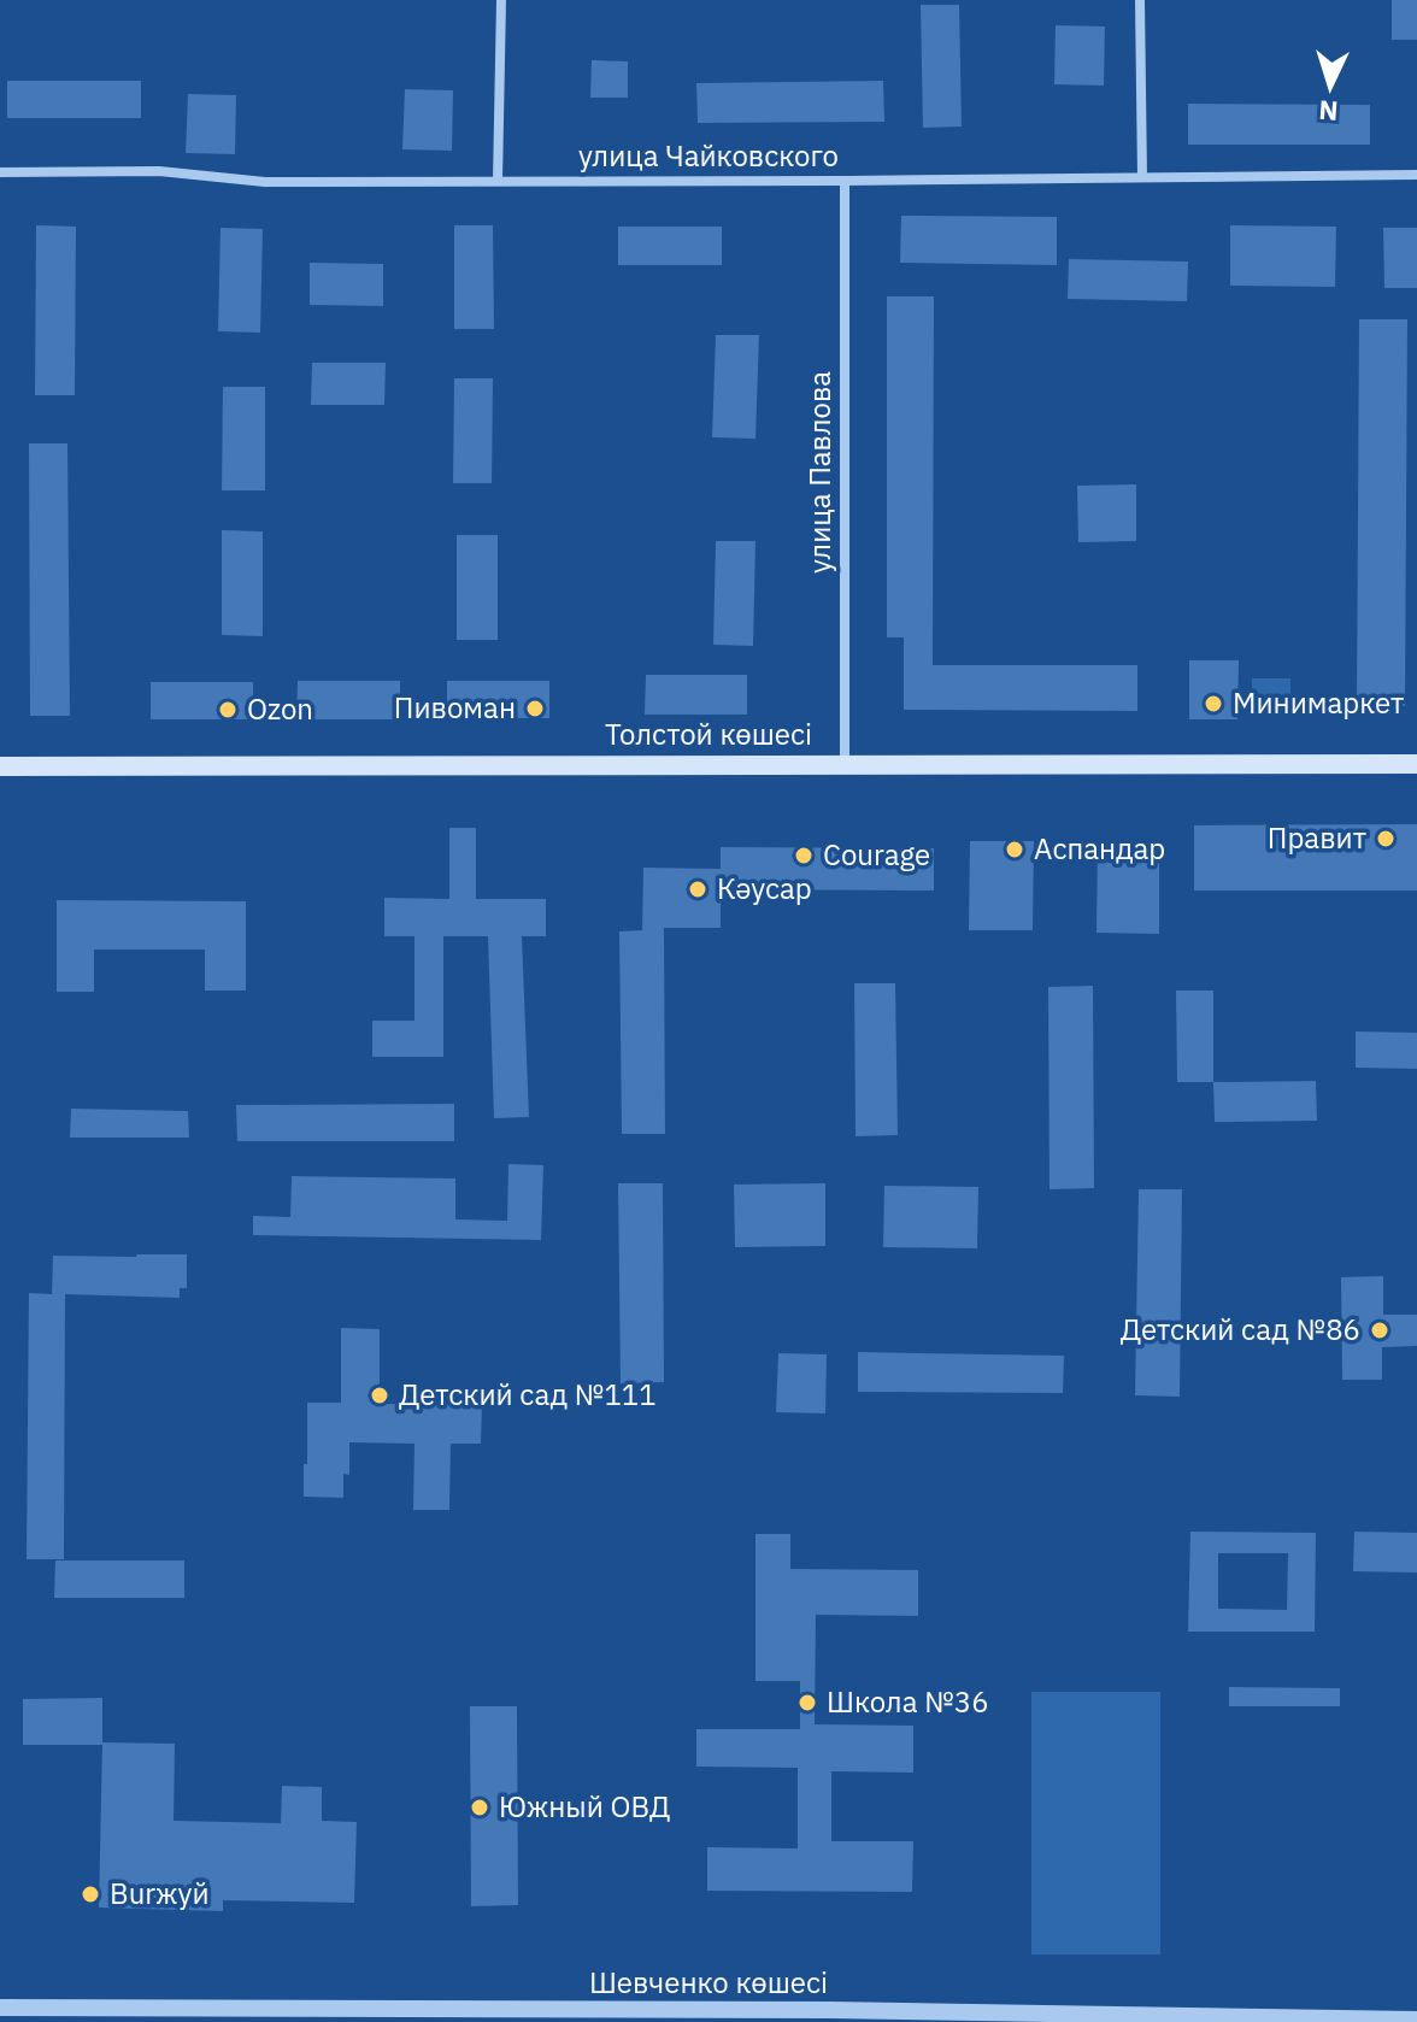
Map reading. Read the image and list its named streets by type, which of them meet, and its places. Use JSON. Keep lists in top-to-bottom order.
{
  "streets": {
    "main road": ["Толстой көшесі"],
    "street": ["улица Чайковского", "улица Павлова", "Шевченко көшесі"]
  },
  "crossings": [
    ["улица Чайковского", "улица Павлова"],
    ["улица Павлова", "Толстой көшесі"]
  ],
  "places": [
    "Минимаркет",
    "Пивоман",
    "Ozon",
    "Правит",
    "Аспандар",
    "Courage",
    "Кәусар",
    "Детский сад №86",
    "Детский сад №111",
    "Школа №36",
    "Южный ОВД",
    "Burжуй"
  ],
  "north": "bottom"
}
